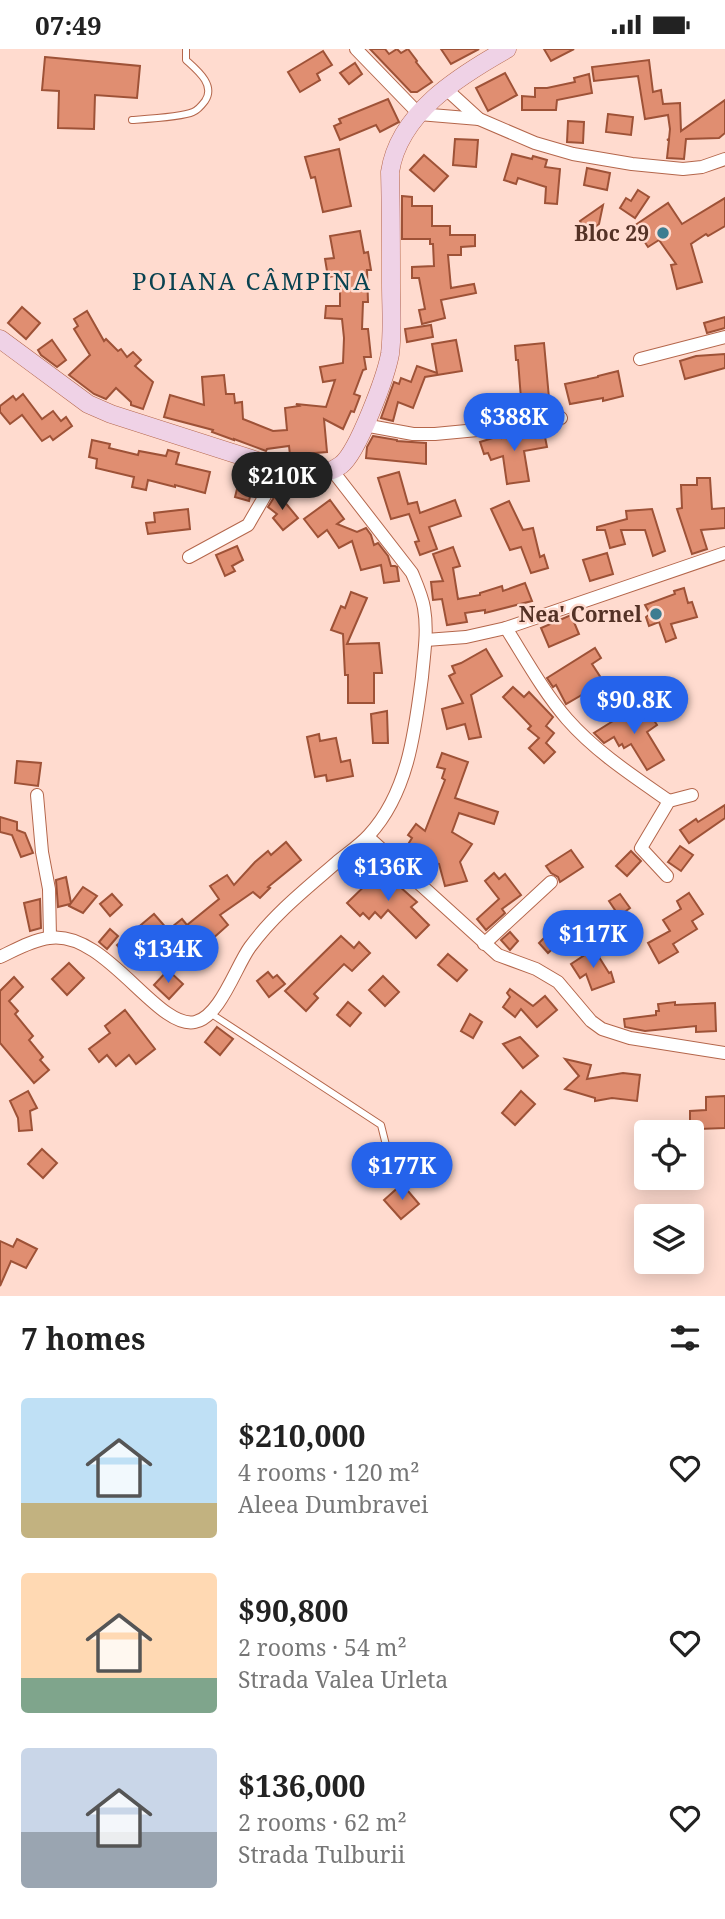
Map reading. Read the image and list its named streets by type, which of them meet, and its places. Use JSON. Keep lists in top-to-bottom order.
{
  "districts": ["POIANA CÂMPINA"],
  "places": ["Bloc 29", "Nea' Cornel"],
  "page": {
    "status": "07:49",
    "price": [
      "$388K",
      "$210K",
      "$90.8K",
      "$136K",
      "$117K",
      "$134K",
      "$177K"
    ],
    "heading": "7 homes",
    "list": [
      {
        "name": "$210,000",
        "note": "4 rooms · 120 m² · Aleea Dumbravei"
      },
      {
        "name": "$90,800",
        "note": "2 rooms · 54 m² · Strada Valea Urleta"
      },
      {
        "name": "$136,000",
        "note": "2 rooms · 62 m² · Strada Tulburii"
      }
    ]
  }
}
